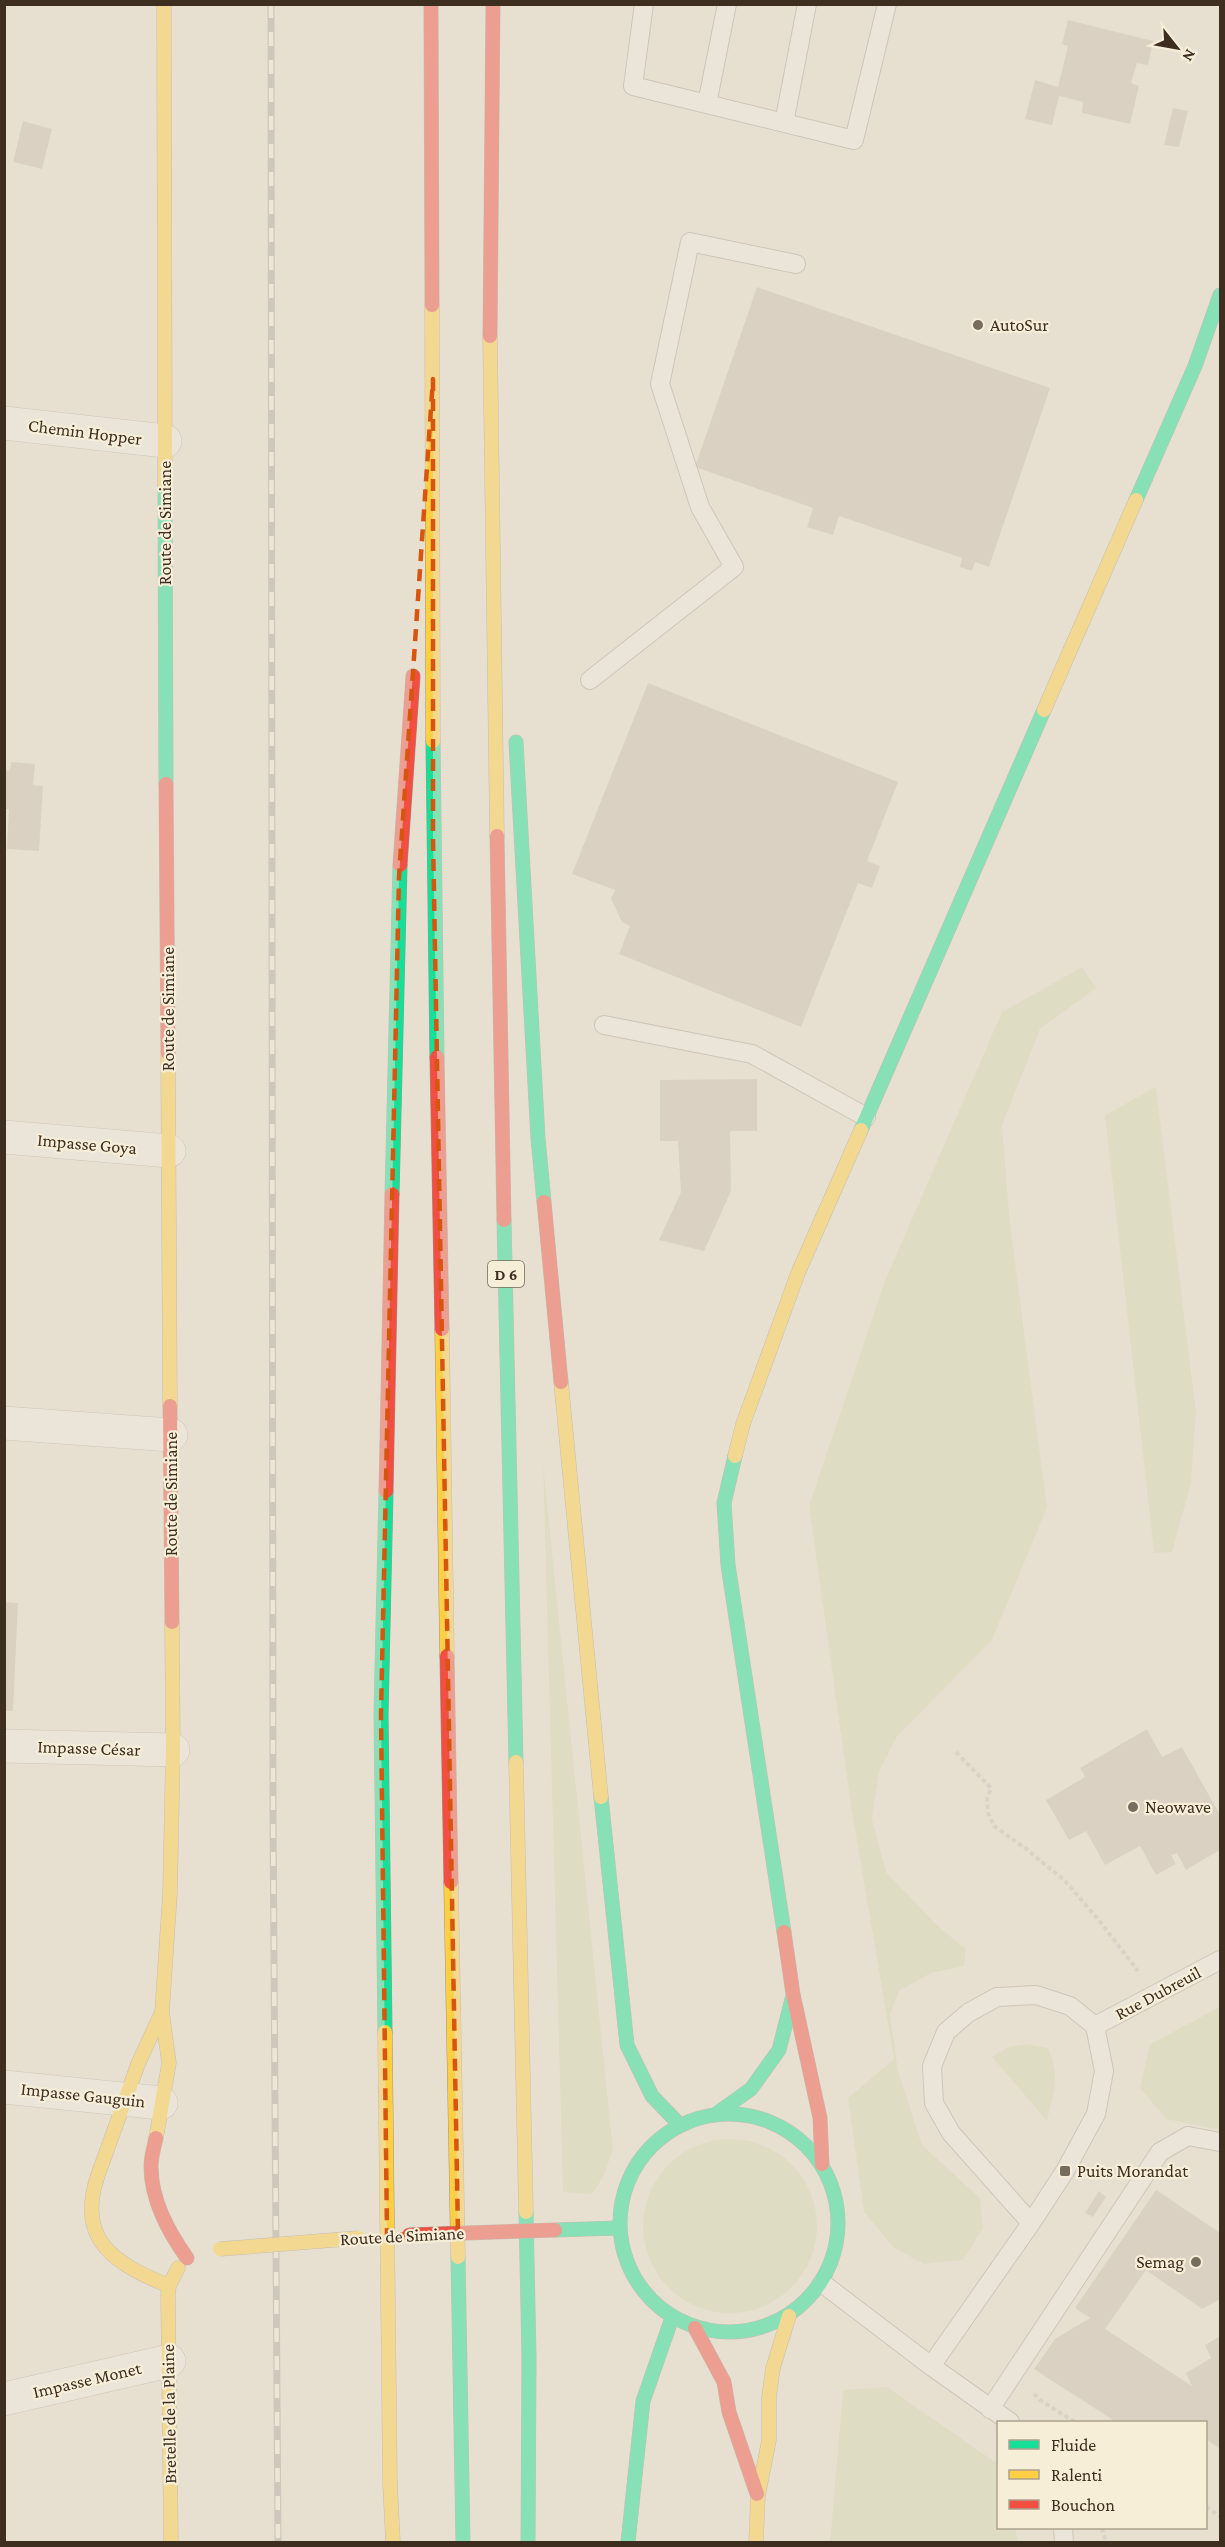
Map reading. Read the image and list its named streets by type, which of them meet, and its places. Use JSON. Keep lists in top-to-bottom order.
{
  "streets": {
    "main road": ["Route de Simiane", "D 6", "Bretelle de la Plaine"],
    "street": [
      "Chemin Hopper",
      "Impasse Goya",
      "Impasse César",
      "Impasse Gauguin",
      "Impasse Monet"
    ],
    "lane": ["Rue Dubreuil"]
  },
  "crossings": [
    ["Chemin Hopper", "Route de Simiane"],
    ["Route de Simiane", "Impasse Goya"],
    ["Route de Simiane", "Impasse César"],
    ["Route de Simiane", "Impasse Gauguin"],
    ["Route de Simiane", "Bretelle de la Plaine"],
    ["Impasse Monet", "Bretelle de la Plaine"]
  ],
  "places": {
    "other": ["AutoSur", "Neowave", "Semag"],
    "transit": ["Puits Morandat"]
  },
  "legend": ["Fluide", "Ralenti", "Bouchon"],
  "north": "bottom right"
}
